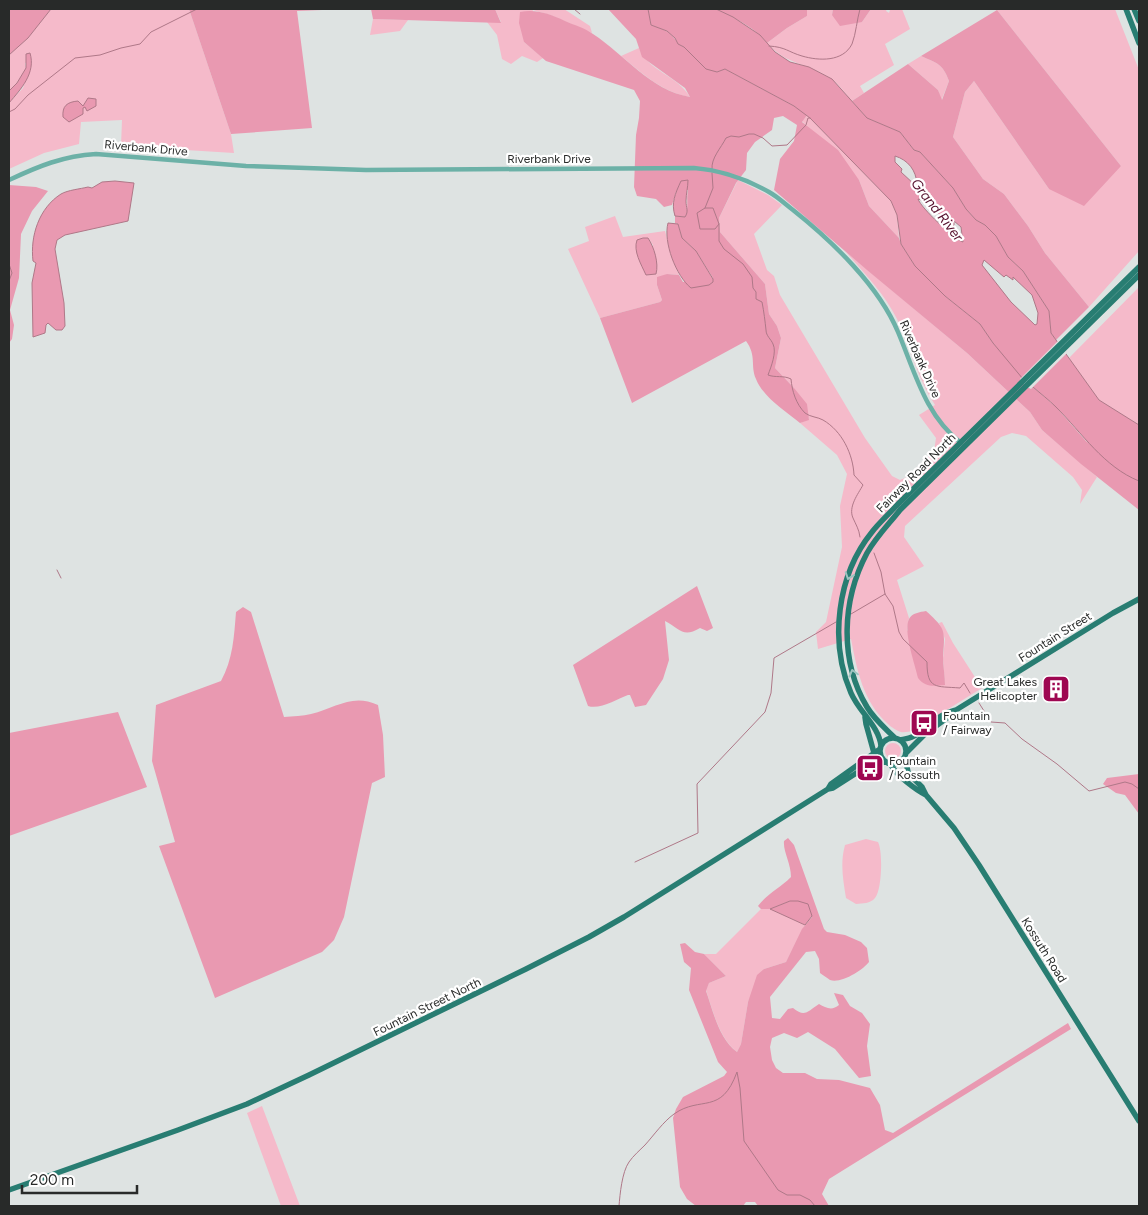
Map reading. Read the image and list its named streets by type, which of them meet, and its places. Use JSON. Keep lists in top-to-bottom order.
{
  "streets": {
    "main road": [
      "Fairway Road North",
      "Fountain Street",
      "Kossuth Road",
      "Fountain Street North"
    ],
    "street": ["Riverbank Drive"]
  },
  "crossings": [
    ["Riverbank Drive", "Fairway Road North"],
    ["Fairway Road North", "Fountain Street"],
    ["Fairway Road North", "Kossuth Road"],
    ["Fairway Road North", "Fountain Street North"],
    ["Fountain Street", "Kossuth Road"],
    ["Fountain Street", "Fountain Street North"],
    ["Kossuth Road", "Fountain Street North"]
  ],
  "water": ["Grand River"],
  "places": {
    "building": ["Great Lakes Helicopter"],
    "bus stop": ["Fountain / Fairway", "Fountain / Kossuth"]
  },
  "scale_bar": "200 m"
}
